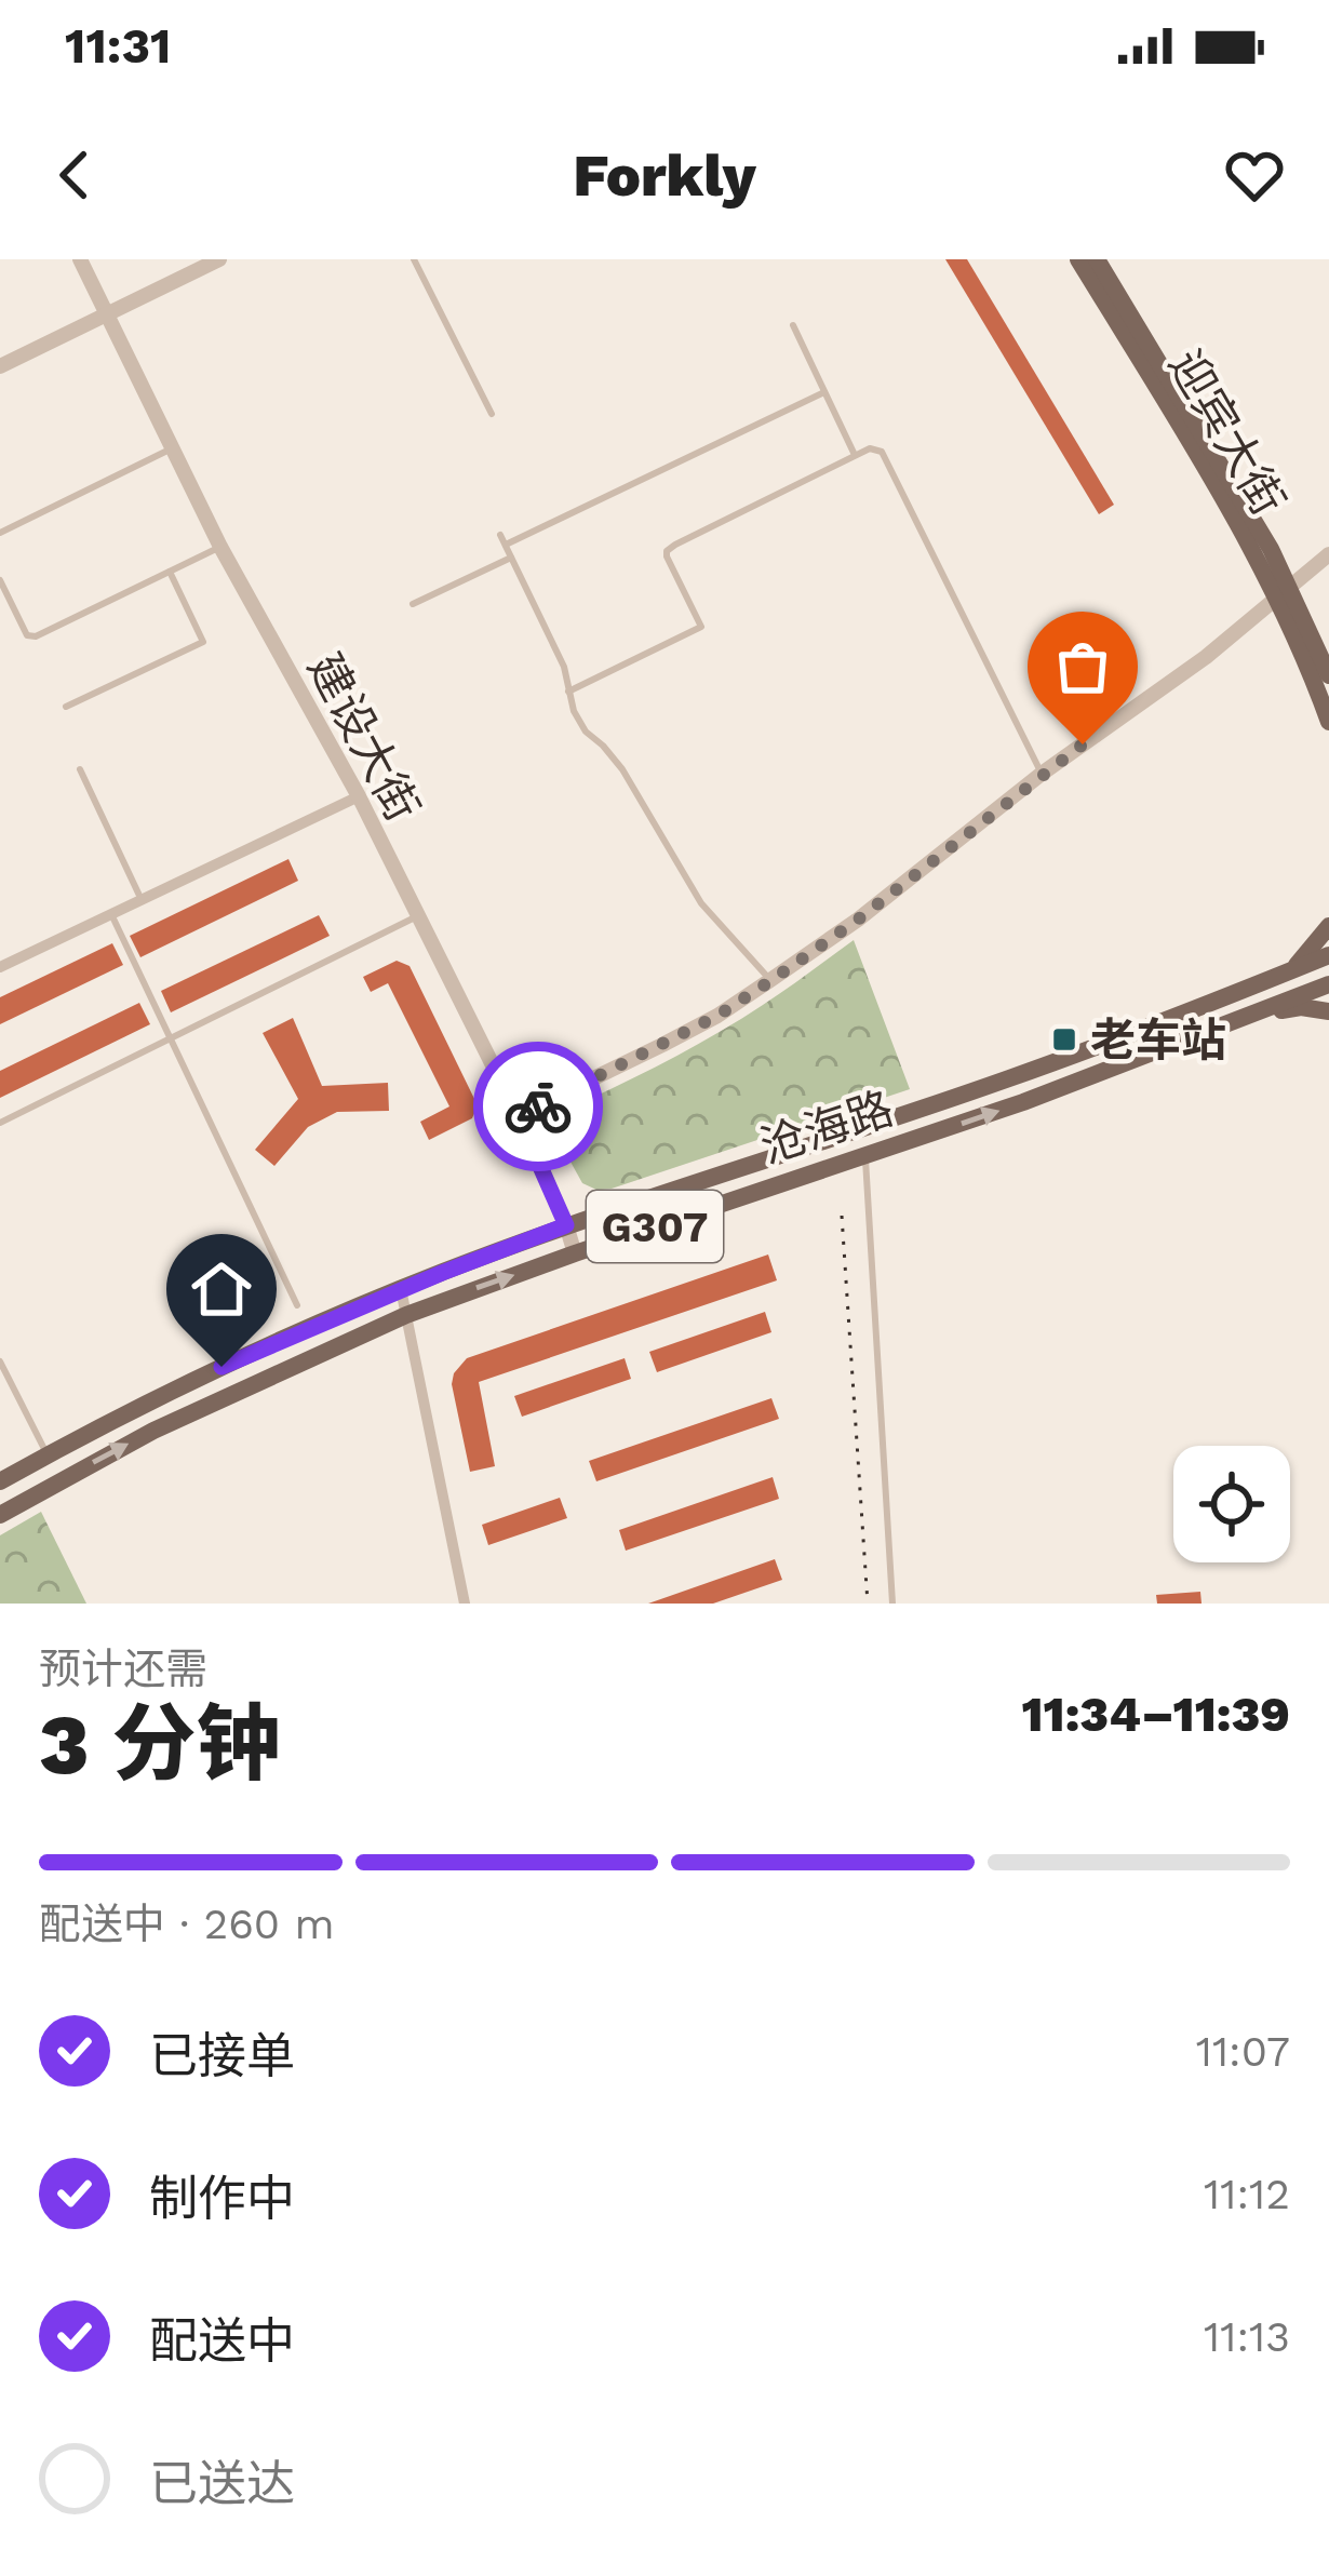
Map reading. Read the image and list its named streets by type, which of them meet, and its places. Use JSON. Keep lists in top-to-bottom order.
{
  "streets": {
    "main road": ["迎宾大街", "沧海路", "G307"],
    "street": ["建设大街"]
  },
  "crossings": [
    ["建设大街", "沧海路"]
  ],
  "places": {
    "transit": ["老车站"]
  },
  "page": {
    "status": "11:31",
    "header": "Forkly",
    "heading": ["3 分钟", "预计还需", "11:34–11:39"],
    "bar": "配送中 · 260 m",
    "list": [
      ["已接单", "11:07"],
      ["制作中", "11:12"],
      ["配送中", "11:13"],
      "已送达"
    ]
  }
}
